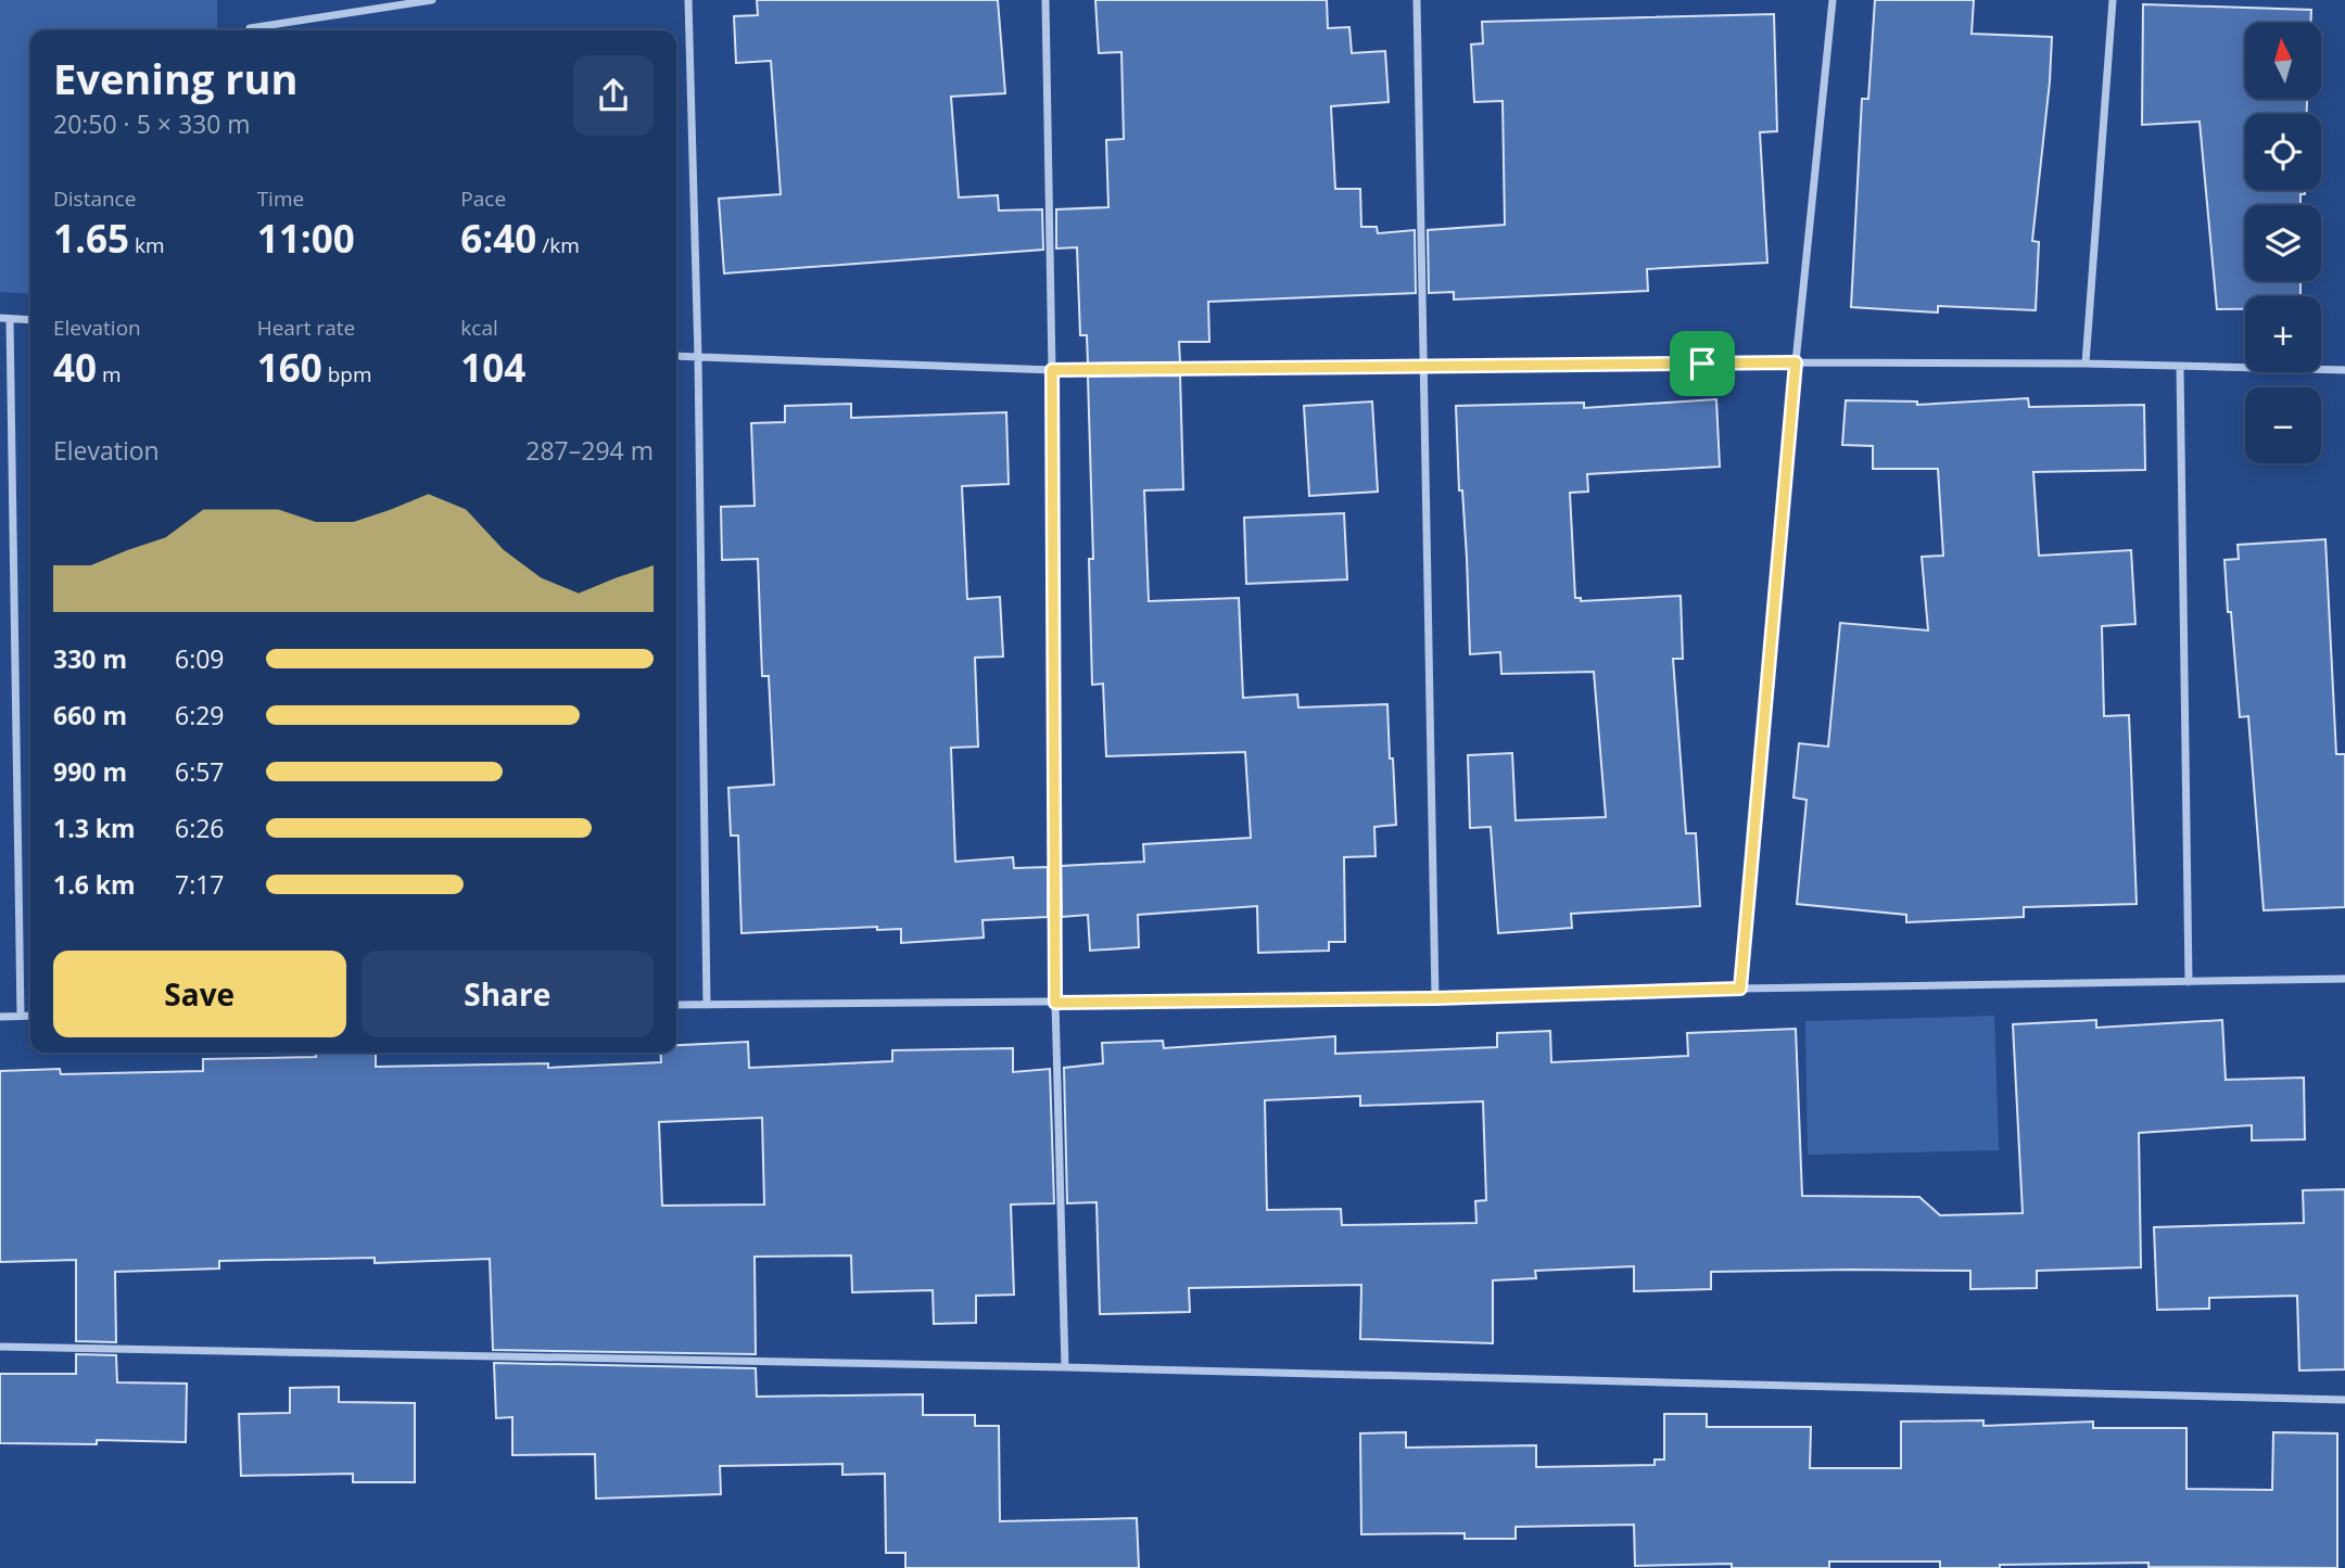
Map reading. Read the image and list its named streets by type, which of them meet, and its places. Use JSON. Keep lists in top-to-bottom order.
{
  "north": "top",
  "page": {
    "map_buttons": ["+", "−"],
    "heading": ["Evening run", "20:50 · 5 × 330 m"],
    "stats": [
      ["Distance", "1.65 km"],
      ["Time", "11:00"],
      ["Pace", "6:40 /km"],
      ["Elevation", "40 m"],
      ["Heart rate", "160 bpm"],
      ["kcal", "104"]
    ],
    "chart": ["Elevation", "287–294 m"],
    "list": [
      {
        "name": "330 m",
        "note": "6:09"
      },
      {
        "name": "660 m",
        "note": "6:29"
      },
      {
        "name": "990 m",
        "note": "6:57"
      },
      {
        "name": "1.3 km",
        "note": "6:26"
      },
      {
        "name": "1.6 km",
        "note": "7:17"
      }
    ],
    "buttons": ["Save", "Share"]
  }
}
